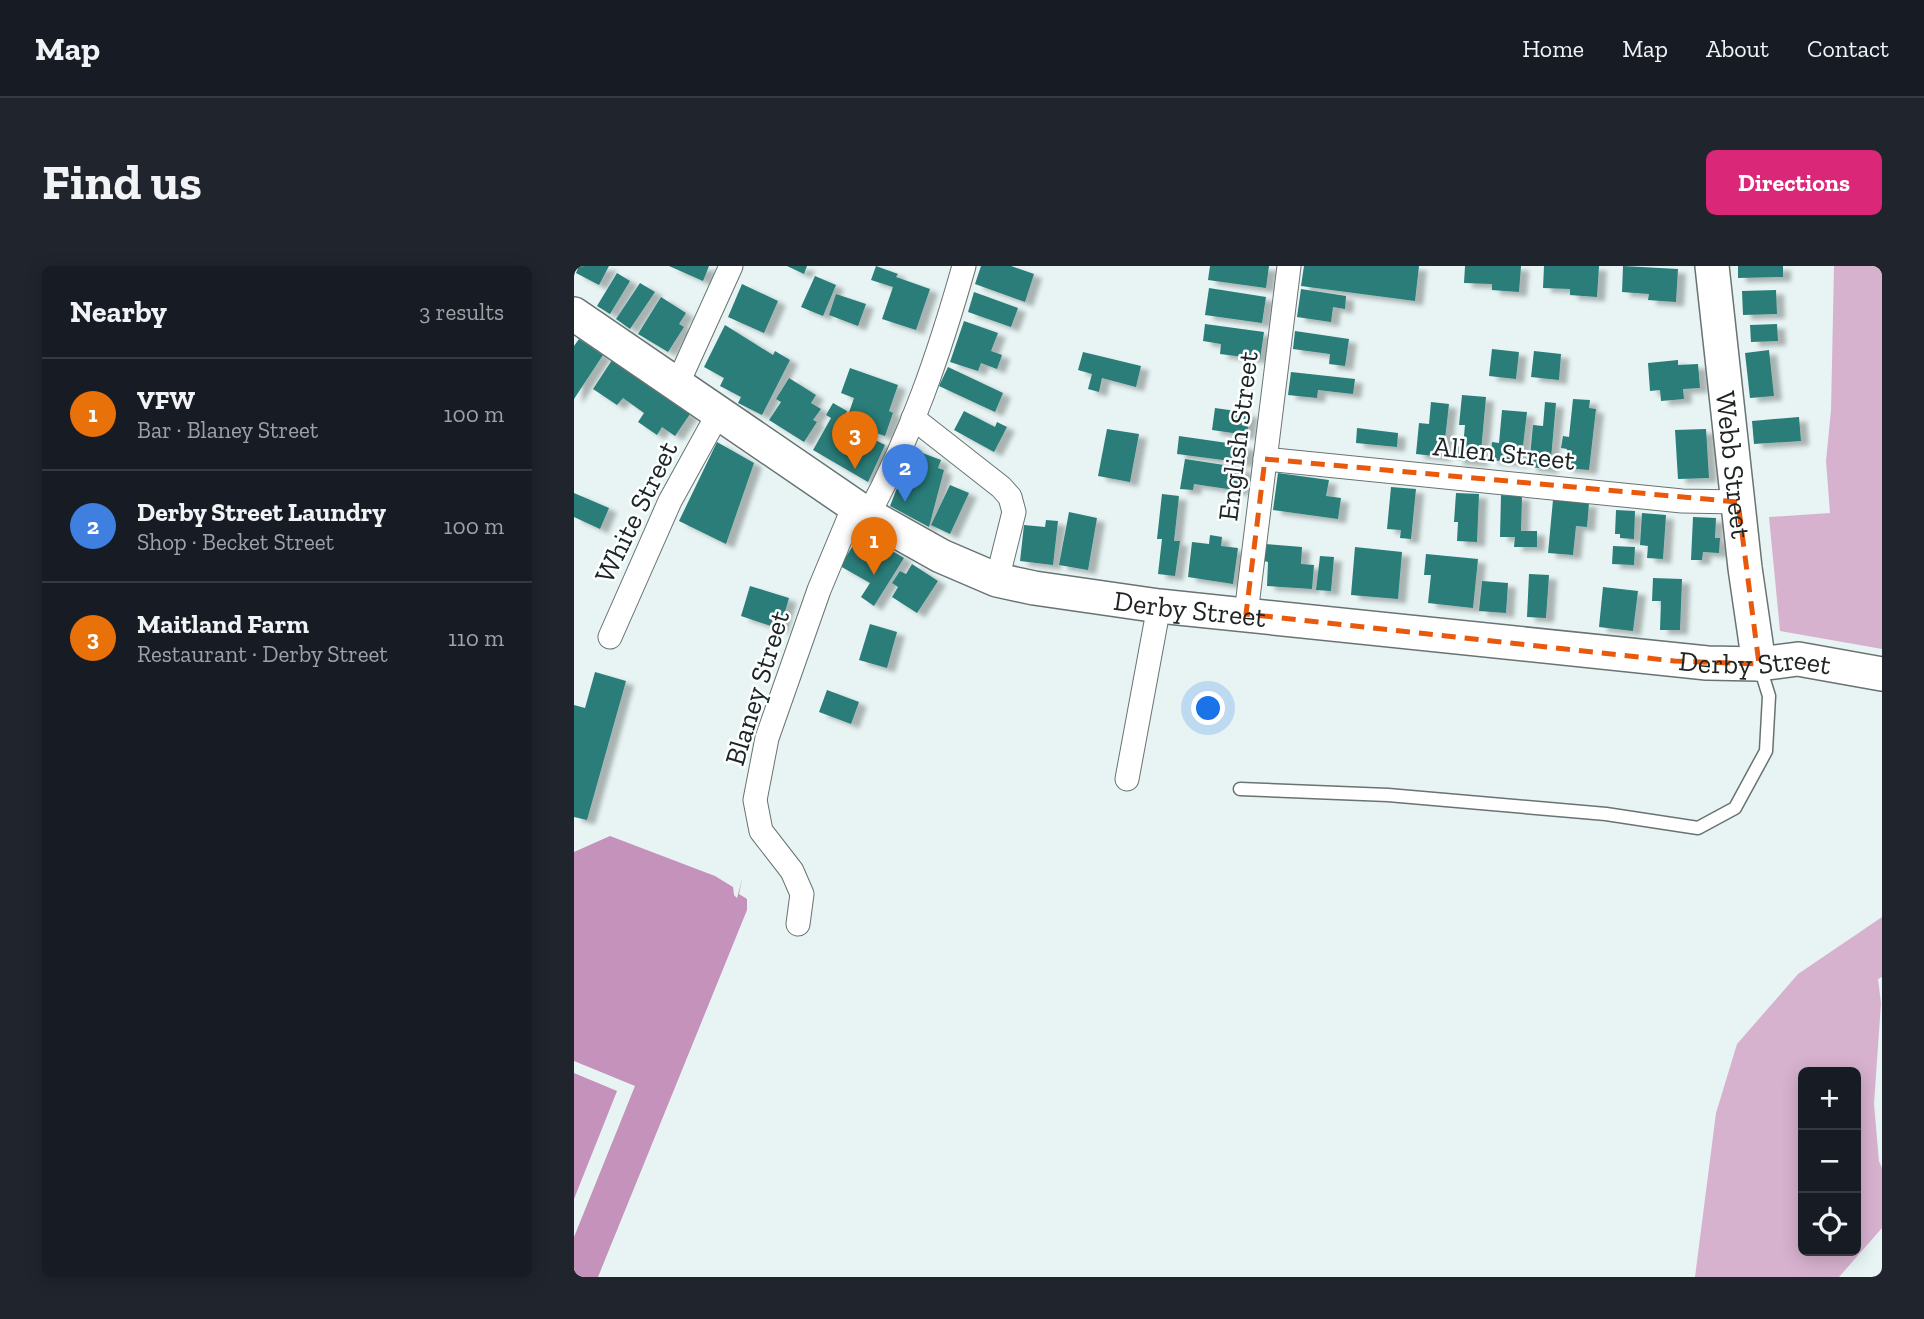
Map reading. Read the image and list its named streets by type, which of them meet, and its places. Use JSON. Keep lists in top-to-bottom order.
{
  "streets": {
    "main road": ["Webb Street", "Derby Street"],
    "street": [
      "English Street",
      "Allen Street",
      "White Street",
      "Blaney Street"
    ]
  },
  "crossings": [
    ["English Street", "Allen Street"],
    ["English Street", "Derby Street"],
    ["Allen Street", "Webb Street"],
    ["Webb Street", "Derby Street"],
    ["White Street", "Derby Street"],
    ["Derby Street", "Blaney Street"]
  ],
  "page": {
    "header": "Map",
    "nav": [
      "Home",
      "Map",
      "About",
      "Contact"
    ],
    "buttons": "Directions",
    "title": "Find us",
    "heading": ["Nearby", "3 results"],
    "list": [
      {
        "mark": "1",
        "name": "VFW",
        "note": "Bar · Blaney Street",
        "value": "100 m"
      },
      {
        "mark": "2",
        "name": "Derby Street Laundry",
        "note": "Shop · Becket Street",
        "value": "100 m"
      },
      {
        "mark": "3",
        "name": "Maitland Farm",
        "note": "Restaurant · Derby Street",
        "value": "110 m"
      }
    ],
    "pins": ["3", "2", "1"],
    "map_buttons": ["+", "−"]
  }
}
